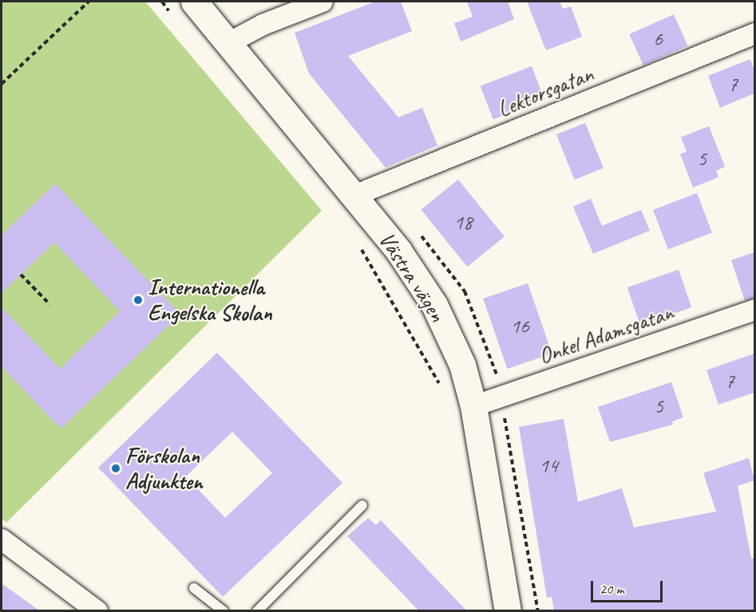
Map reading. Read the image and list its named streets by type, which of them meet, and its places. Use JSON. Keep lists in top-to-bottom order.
{
  "streets": {
    "main road": ["Västra vägen"],
    "street": ["Lektorsgatan", "Onkel Adamsgatan"]
  },
  "crossings": [
    ["Lektorsgatan", "Västra vägen"],
    ["Västra vägen", "Onkel Adamsgatan"]
  ],
  "places": ["Internationella Engelska Skolan", "Förskolan Adjunkten"],
  "house_numbers": [
    "6",
    "7",
    "5",
    "18",
    "16",
    "7",
    "5",
    "14"
  ],
  "scale_bar": "20 m"
}
